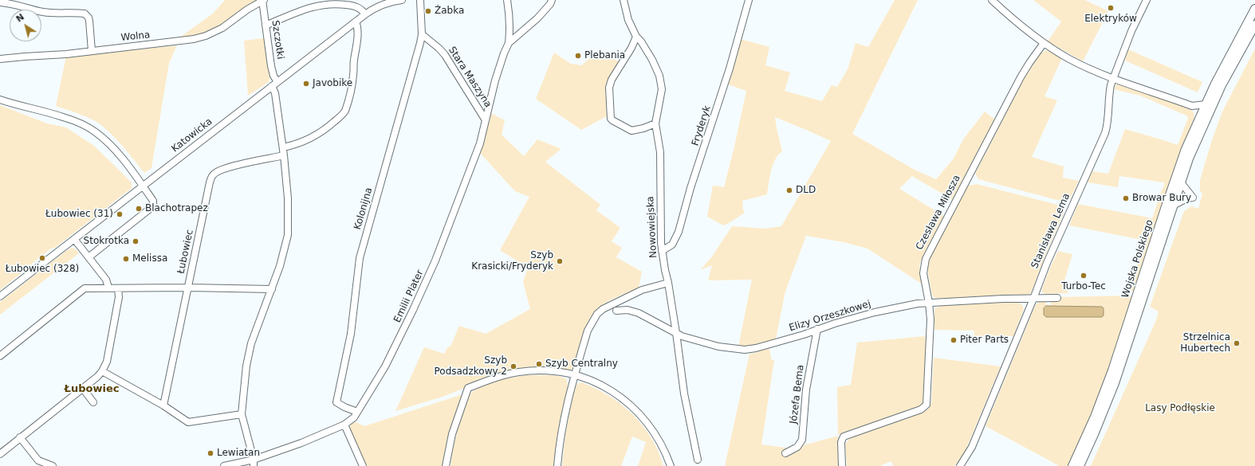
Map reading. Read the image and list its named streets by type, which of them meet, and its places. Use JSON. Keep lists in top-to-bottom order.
{
  "streets": {
    "main road": ["Wojska Polskiego"],
    "street": [
      "Wolna",
      "Szczotki",
      "Stara Maszyna",
      "Fryderyk",
      "Katowicka",
      "Kolonijna",
      "Czesława Miłosza",
      "Nowowiejska",
      "Stanisława Lema",
      "Łubowiec",
      "Emilii Plater",
      "Elizy Orzeszkowej",
      "Józefa Bema"
    ]
  },
  "crossings": [
    ["Wolna", "Szczotki"],
    ["Szczotki", "Katowicka"],
    ["Stara Maszyna", "Kolonijna"],
    ["Stara Maszyna", "Emilii Plater"],
    ["Fryderyk", "Nowowiejska"],
    ["Kolonijna", "Emilii Plater"],
    ["Czesława Miłosza", "Elizy Orzeszkowej"],
    ["Nowowiejska", "Elizy Orzeszkowej"],
    ["Stanisława Lema", "Elizy Orzeszkowej"],
    ["Elizy Orzeszkowej", "Józefa Bema"]
  ],
  "districts": ["Łubowiec"],
  "parks": ["Lasy Podłęskie"],
  "places": [
    "Elektryków",
    "Żabka",
    "Plebania",
    "Javobike",
    "DLD",
    "Browar Bury",
    "Blachotrapez",
    "Łubowiec (31)",
    "Stokrotka",
    "Łubowiec (328)",
    "Melissa",
    "Szyb Krasicki/Fryderyk",
    "Turbo-Tec",
    "Piter Parts",
    "Strzelnica Hubertech",
    "Szyb Centralny",
    "Szyb Podsadzkowy 2",
    "Lewiatan"
  ],
  "north": "top left"
}
